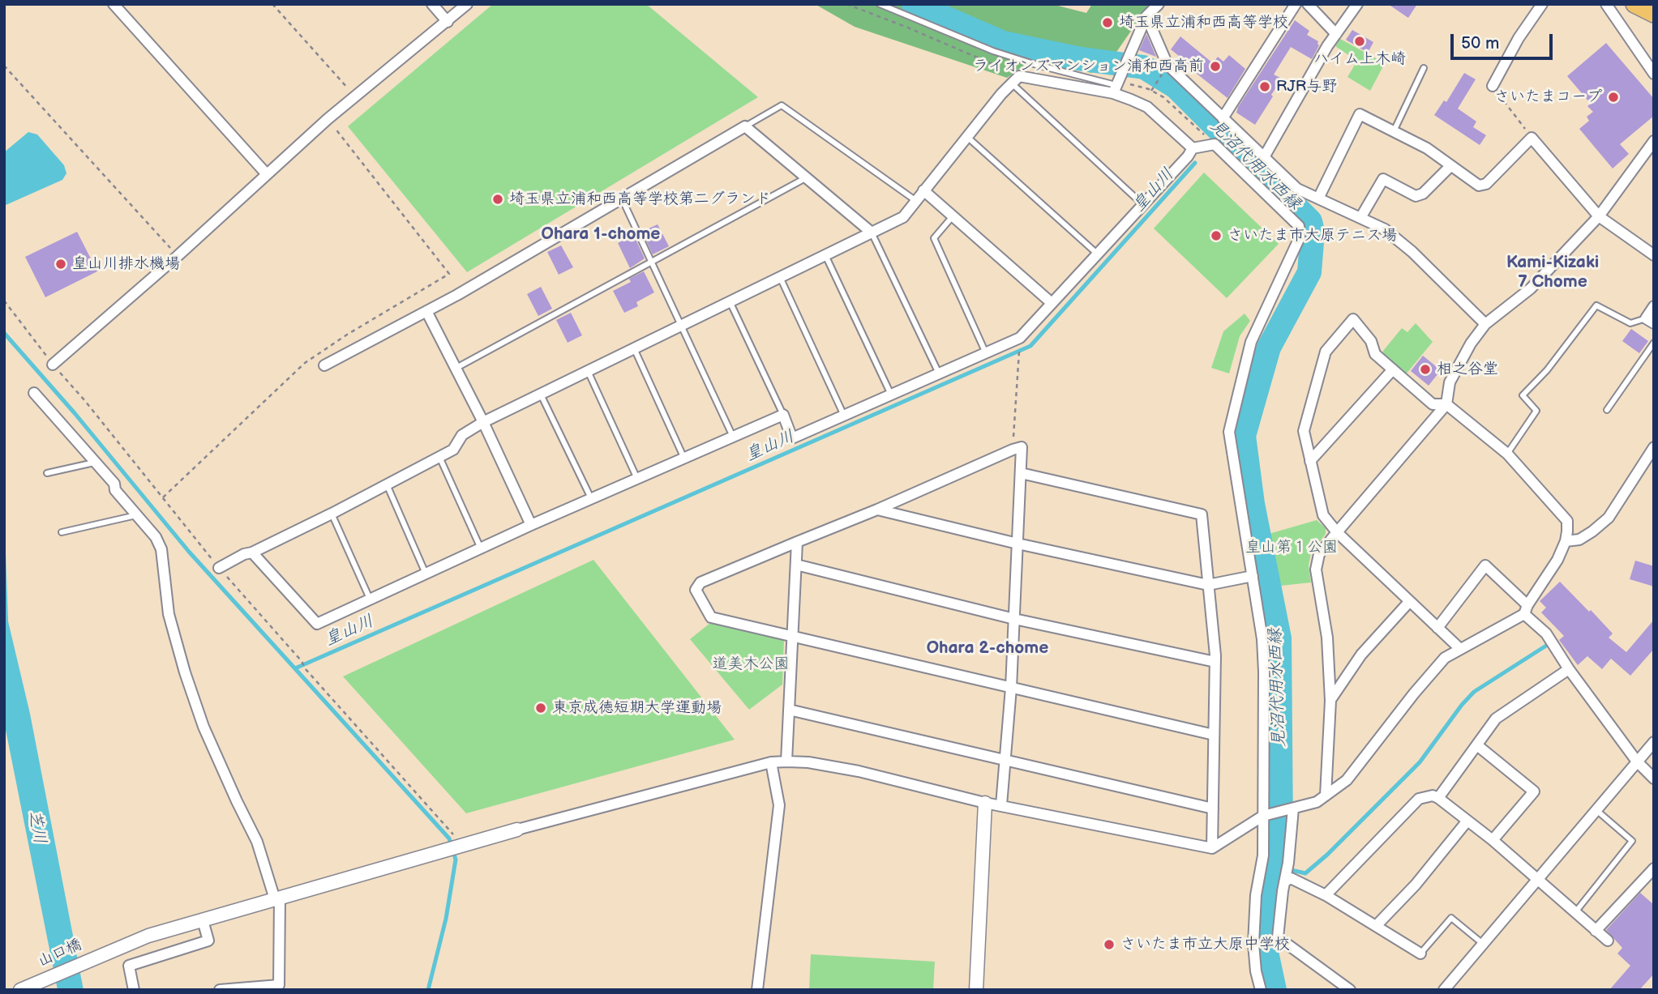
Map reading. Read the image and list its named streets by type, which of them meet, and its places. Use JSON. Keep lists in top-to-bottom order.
{
  "streets": {
    "street": ["山口橋"]
  },
  "districts": ["Ohara 1-chome", "Kami-Kizaki 7 Chome", "Ohara 2-chome"],
  "water": ["見沼代用水西縁", "皇山川", "芝川"],
  "parks": ["皇山第１公園", "道美木公園"],
  "places": [
    "埼玉県立浦和西高等学校",
    "ハイム上木崎",
    "ライオンズマンション浦和西高前",
    "RJR与野",
    "さいたまコープ",
    "埼玉県立浦和西高等学校第二グランド",
    "さいたま市大原テニス場",
    "皇山川排水機場",
    "相之谷堂",
    "東京成徳短期大学運動場",
    "さいたま市立大原中学校"
  ],
  "scale_bar": "50 m"
}
